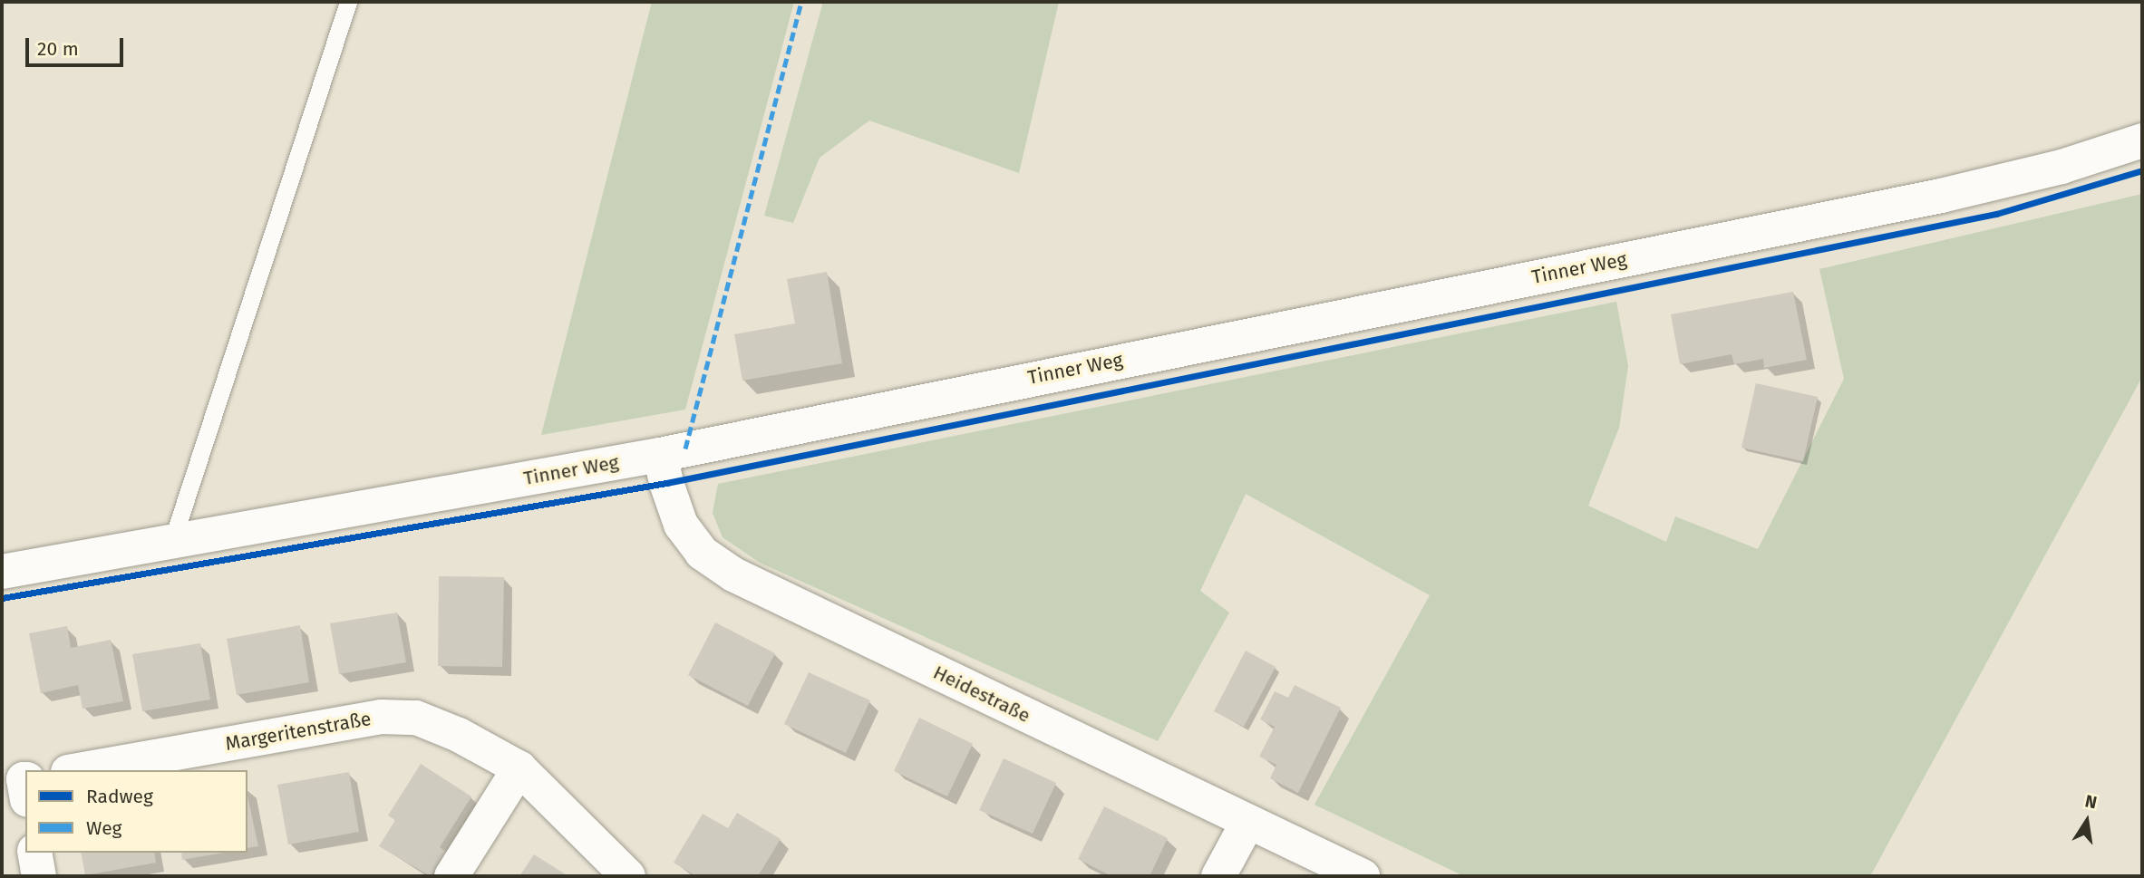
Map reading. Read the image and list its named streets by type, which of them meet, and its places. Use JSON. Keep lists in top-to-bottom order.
{
  "streets": {
    "street": ["Tinner Weg", "Heidestraße", "Margeritenstraße"]
  },
  "crossings": [
    ["Tinner Weg", "Heidestraße"]
  ],
  "legend": ["Radweg", "Weg"],
  "scale_bar": "20 m",
  "north": "top"
}
